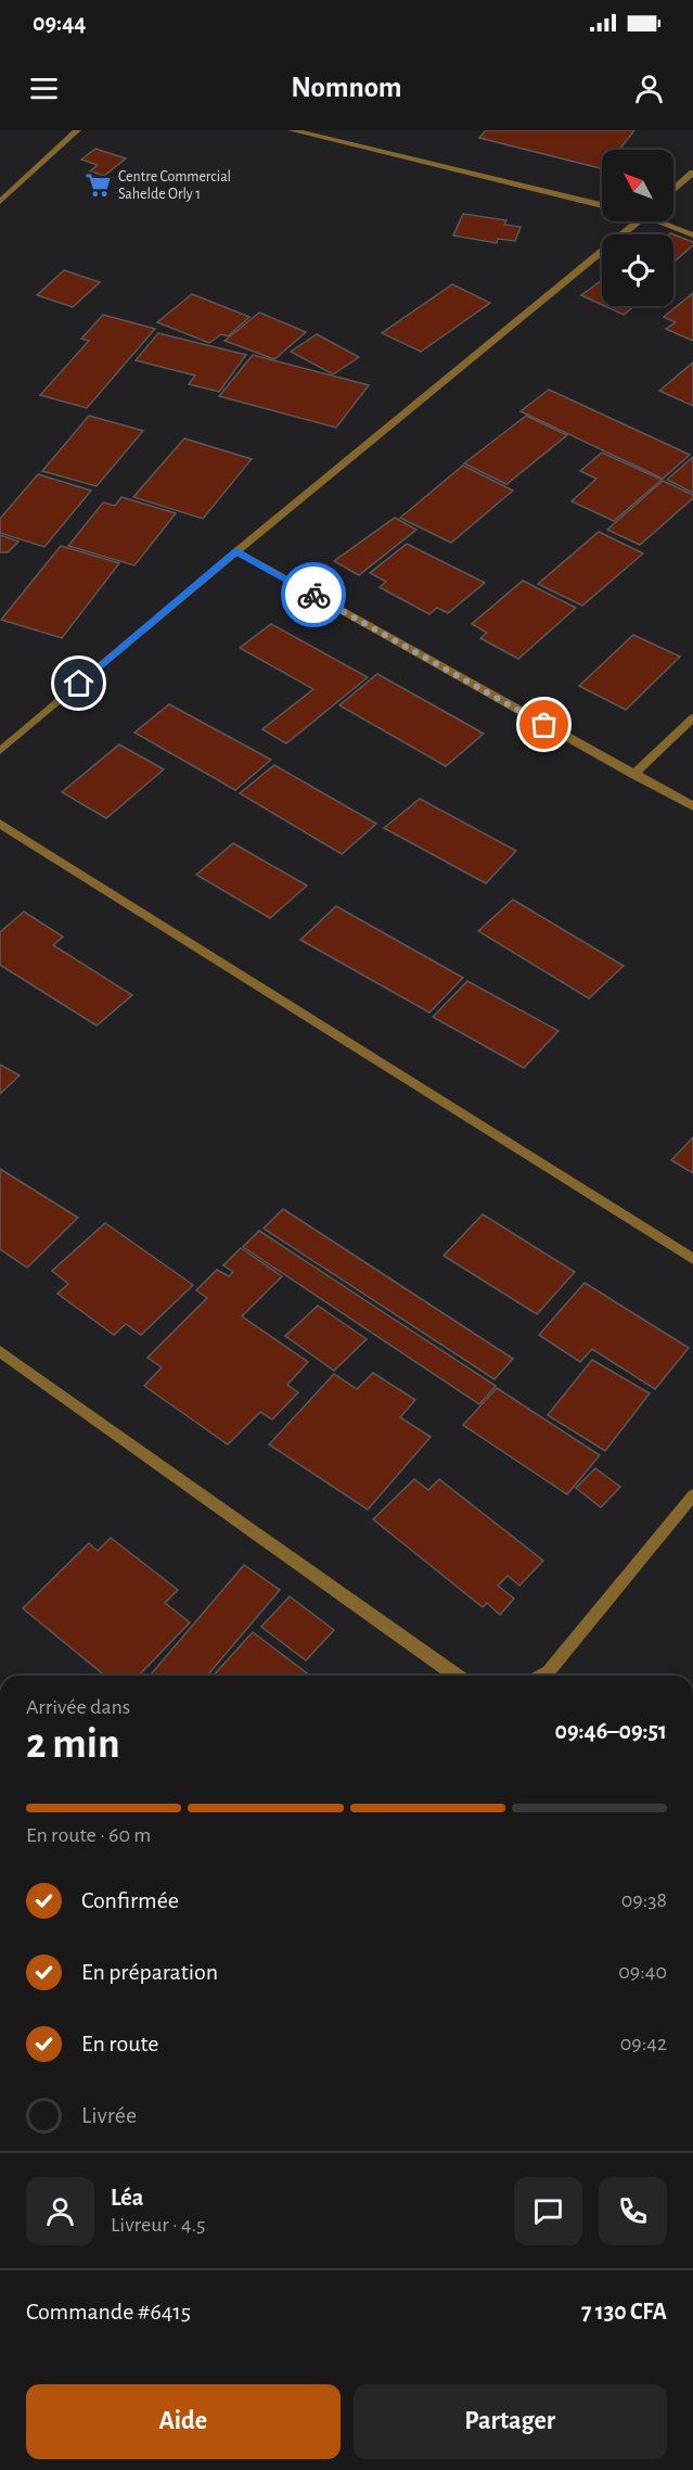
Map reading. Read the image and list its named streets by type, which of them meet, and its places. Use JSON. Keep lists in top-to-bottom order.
{
  "places": {
    "supermarket": ["Centre Commercial Sahelde Orly 1"]
  },
  "north": "top left",
  "page": {
    "status": "09:44",
    "header": "Nomnom",
    "heading": ["2 min", "Arrivée dans", "09:46–09:51"],
    "panel": [
      "Léa",
      "Livreur · 4.5",
      "Commande #6415",
      "7 130 CFA"
    ],
    "bar": "En route · 60 m",
    "list": [
      ["Confirmée", "09:38"],
      ["En préparation", "09:40"],
      ["En route", "09:42"],
      "Livrée"
    ],
    "buttons": ["Aide", "Partager"]
  }
}
